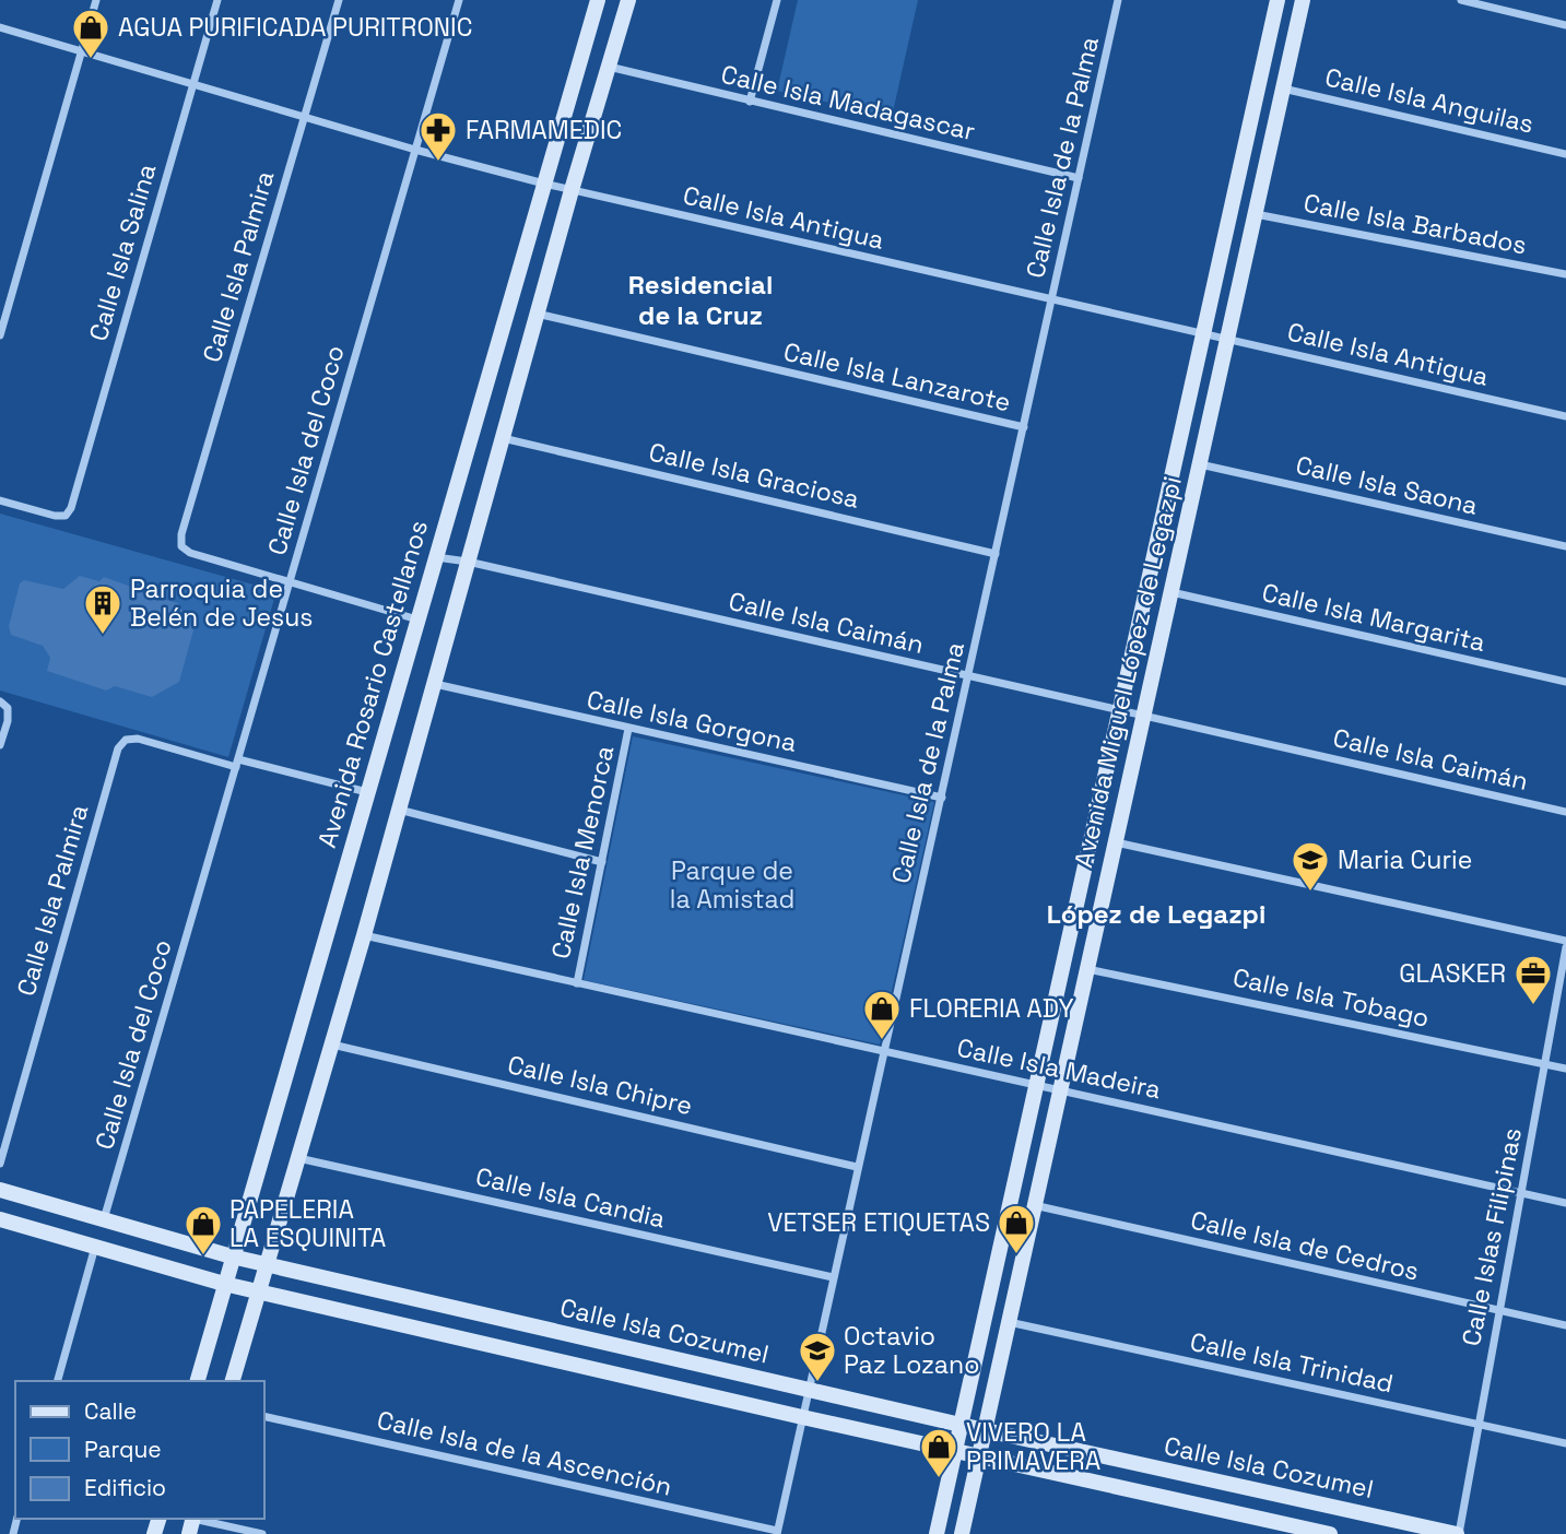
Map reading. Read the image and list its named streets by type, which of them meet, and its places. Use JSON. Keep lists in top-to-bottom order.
{
  "streets": {
    "street": [
      "Calle Isla Anguilas",
      "Calle Isla Madagascar",
      "Calle Isla de la Palma",
      "Calle Isla Antigua",
      "Calle Isla Barbados",
      "Calle Isla Salina",
      "Calle Isla Palmira",
      "Calle Isla Lanzarote",
      "Calle Isla del Coco",
      "Calle Isla Graciosa",
      "Calle Isla Saona",
      "Calle Isla Margarita",
      "Calle Isla Caimán",
      "Avenida Miguel López de Legazpi",
      "Avenida Rosario Castellanos",
      "Calle Isla Gorgona",
      "Calle Isla Menorca",
      "Calle Isla Tobago",
      "Calle Isla Madeira",
      "Calle Isla Chipre",
      "Calle Isla Candia",
      "Calle Islas Filipinas",
      "Calle Isla de Cedros",
      "Calle Isla Cozumel",
      "Calle Isla Trinidad",
      "Calle Isla de la Ascención"
    ]
  },
  "crossings": [
    ["Calle Isla Anguilas", "Avenida Miguel López de Legazpi"],
    ["Calle Isla Madagascar", "Calle Isla de la Palma"],
    ["Calle Isla de la Palma", "Calle Isla Antigua"],
    ["Calle Isla de la Palma", "Calle Isla Lanzarote"],
    ["Calle Isla de la Palma", "Calle Isla Graciosa"],
    ["Calle Isla de la Palma", "Calle Isla Caimán"],
    ["Calle Isla de la Palma", "Calle Isla Gorgona"],
    ["Calle Isla de la Palma", "Calle Isla Madeira"],
    ["Calle Isla de la Palma", "Calle Isla Chipre"],
    ["Calle Isla de la Palma", "Calle Isla Candia"],
    ["Calle Isla de la Palma", "Calle Isla Cozumel"],
    ["Calle Isla de la Palma", "Calle Isla de la Ascención"],
    ["Calle Isla Antigua", "Calle Isla Salina"],
    ["Calle Isla Antigua", "Calle Isla Palmira"],
    ["Calle Isla Antigua", "Calle Isla del Coco"],
    ["Calle Isla Antigua", "Avenida Miguel López de Legazpi"],
    ["Calle Isla Antigua", "Avenida Rosario Castellanos"],
    ["Calle Isla Barbados", "Avenida Miguel López de Legazpi"],
    ["Calle Isla Palmira", "Calle Isla del Coco"],
    ["Calle Isla del Coco", "Calle Isla Cozumel"],
    ["Calle Isla Saona", "Avenida Miguel López de Legazpi"],
    ["Calle Isla Margarita", "Avenida Miguel López de Legazpi"],
    ["Calle Isla Caimán", "Avenida Miguel López de Legazpi"],
    ["Calle Isla Caimán", "Avenida Rosario Castellanos"],
    ["Avenida Miguel López de Legazpi", "Calle Isla Tobago"],
    ["Avenida Miguel López de Legazpi", "Calle Isla Madeira"],
    ["Avenida Miguel López de Legazpi", "Calle Isla de Cedros"],
    ["Avenida Miguel López de Legazpi", "Calle Isla Cozumel"],
    ["Avenida Miguel López de Legazpi", "Calle Isla Trinidad"],
    ["Avenida Rosario Castellanos", "Calle Isla Cozumel"],
    ["Calle Isla Gorgona", "Calle Isla Menorca"],
    ["Calle Isla Menorca", "Calle Isla Madeira"],
    ["Calle Isla Tobago", "Calle Islas Filipinas"],
    ["Calle Isla Madeira", "Calle Islas Filipinas"],
    ["Calle Islas Filipinas", "Calle Isla de Cedros"],
    ["Calle Islas Filipinas", "Calle Isla Cozumel"],
    ["Calle Islas Filipinas", "Calle Isla Trinidad"]
  ],
  "districts": ["Residencial de la Cruz", "López de Legazpi"],
  "parks": ["Parque de la Amistad"],
  "places": {
    "shop": [
      "AGUA PURIFICADA PURITRONIC",
      "FLORERIA ADY",
      "VETSER ETIQUETAS",
      "PAPELERIA LA ESQUINITA",
      "VIVERO LA PRIMAVERA"
    ],
    "pharmacy": ["FARMAMEDIC"],
    "building": ["Parroquia de Belén de Jesus"],
    "school or university": ["Maria Curie", "Octavio Paz Lozano"],
    "office": ["GLASKER"]
  },
  "legend": ["Calle", "Parque", "Edificio"]
}
